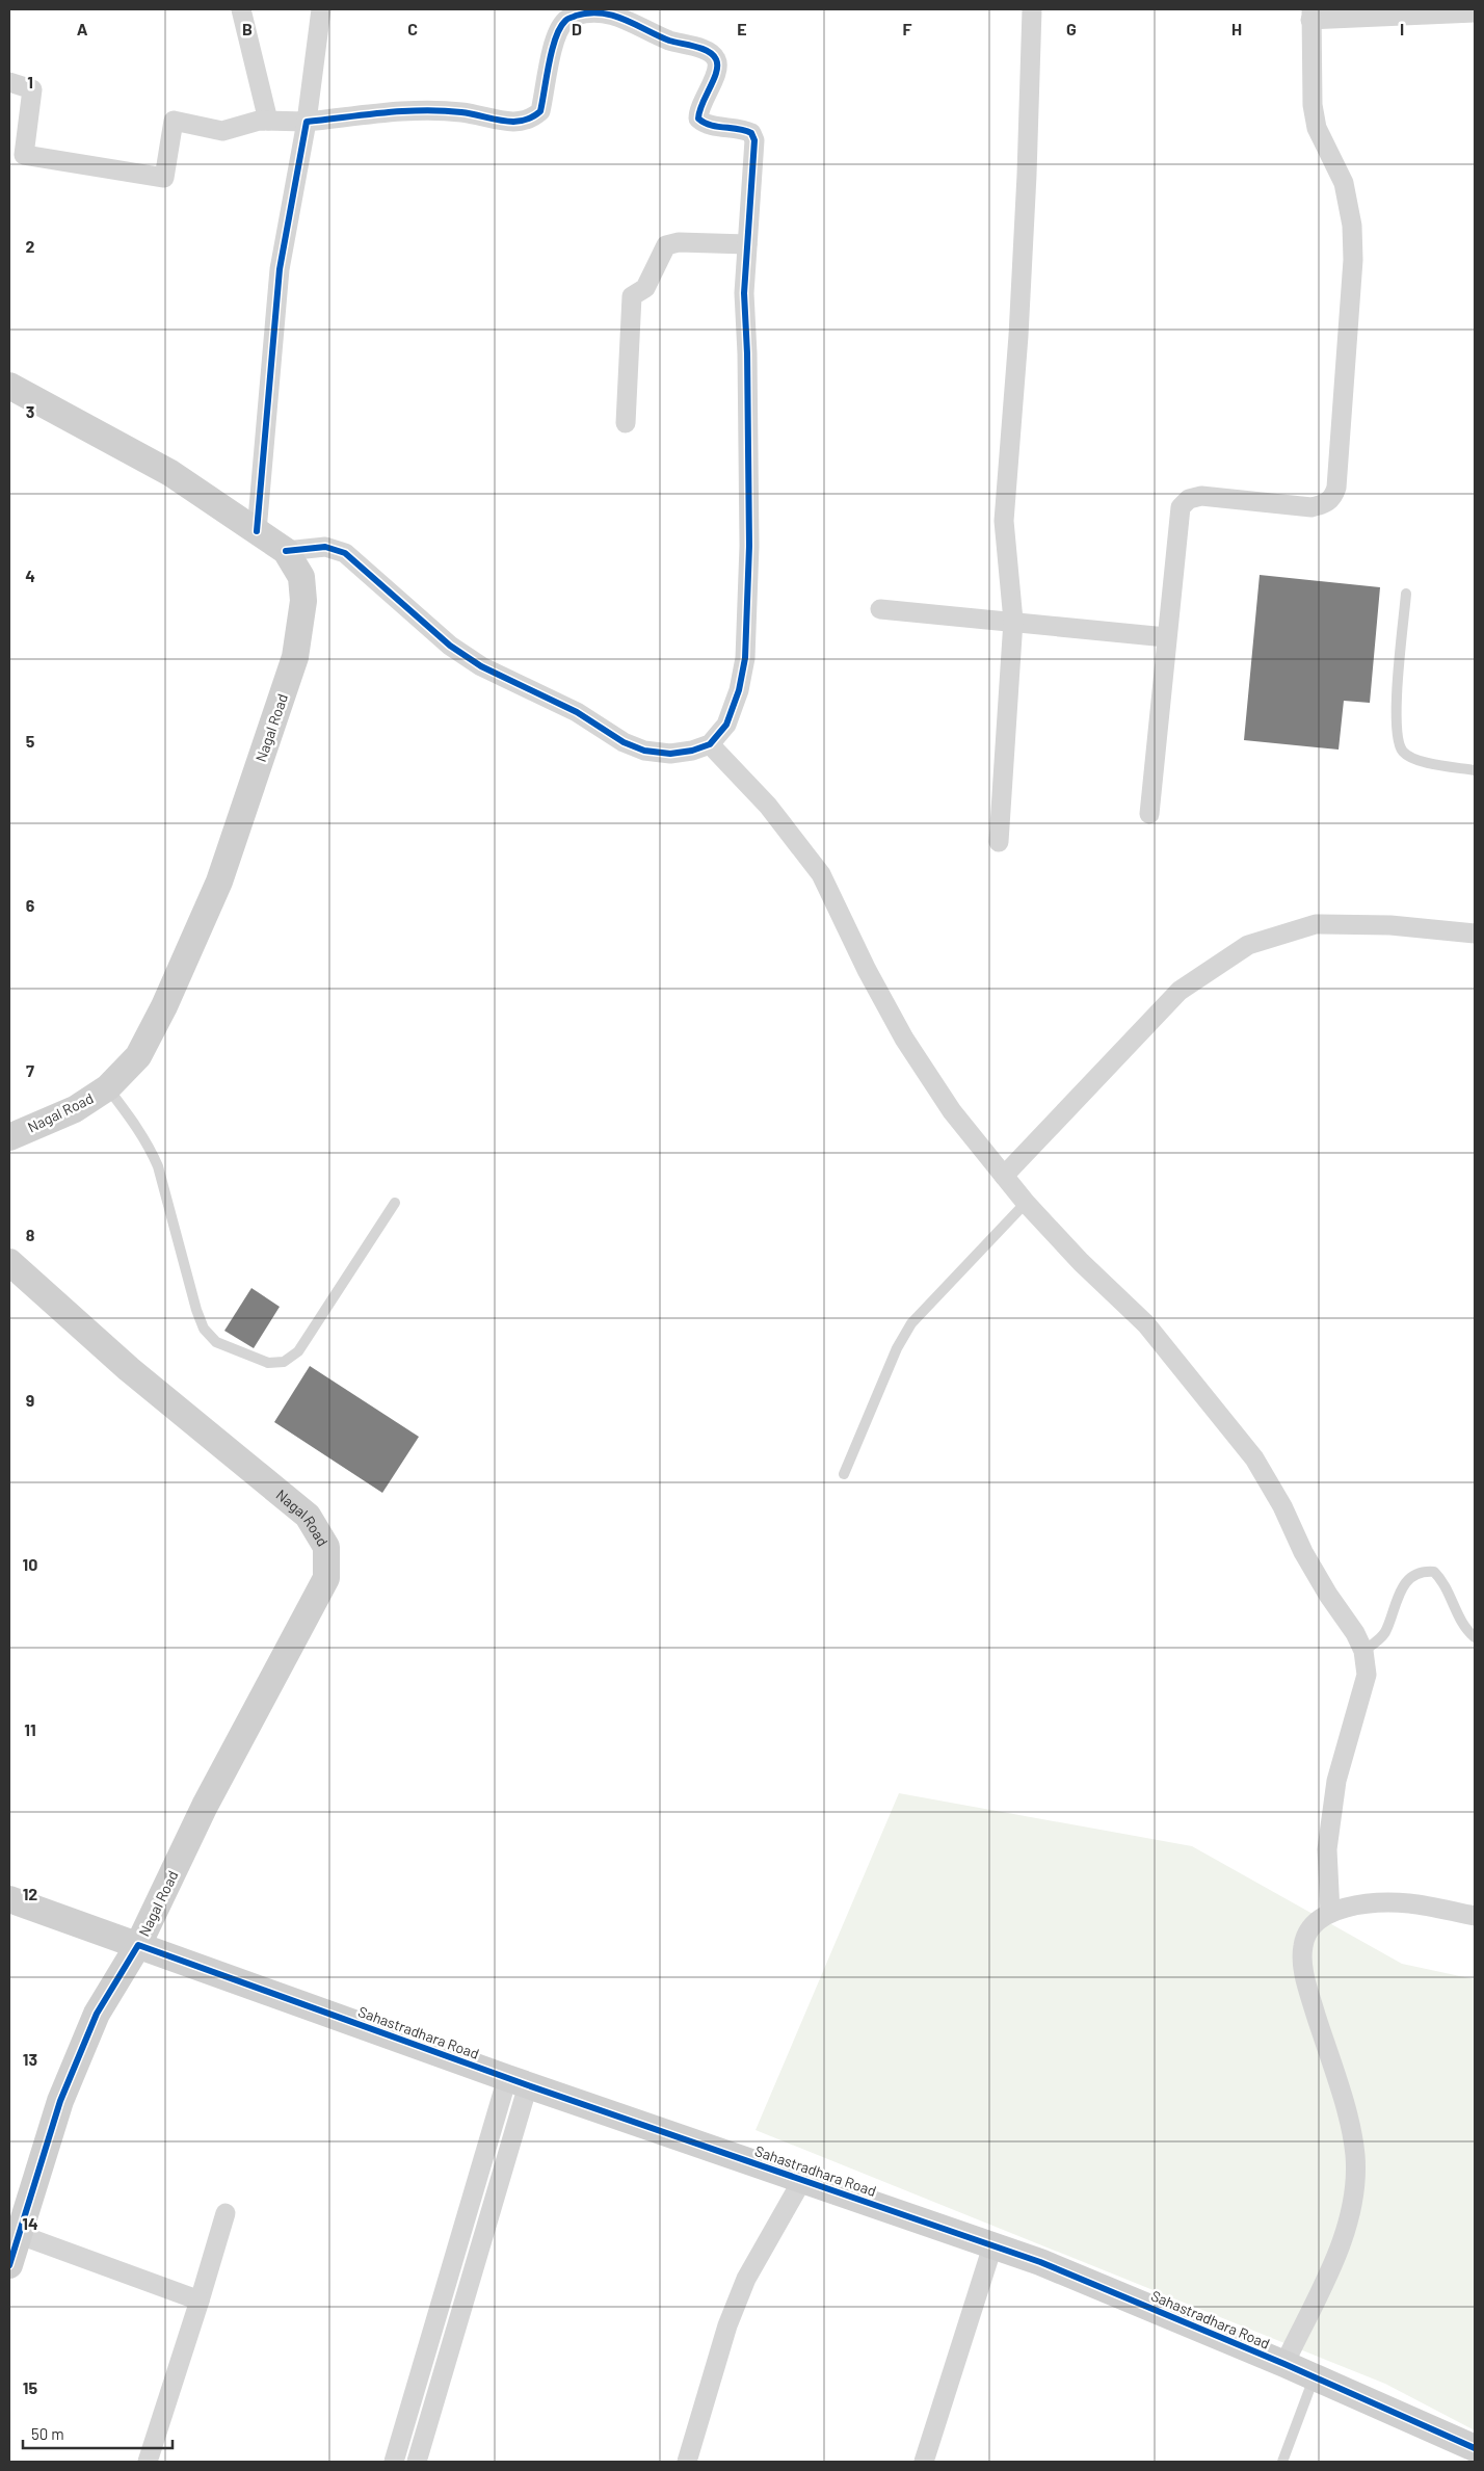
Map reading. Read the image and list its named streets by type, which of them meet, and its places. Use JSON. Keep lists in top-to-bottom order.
{
  "streets": {
    "main road": ["Nagal Road", "Sahastradhara Road"]
  },
  "crossings": [
    ["Nagal Road", "Sahastradhara Road"]
  ],
  "scale_bar": "50 m",
  "grid": {
    "columns": [
      "A",
      "B",
      "C",
      "D",
      "E",
      "F",
      "G",
      "H",
      "I"
    ],
    "rows": [
      "1",
      "2",
      "3",
      "4",
      "5",
      "6",
      "7",
      "8",
      "9",
      "10",
      "11",
      "12",
      "13",
      "14",
      "15"
    ]
  }
}
